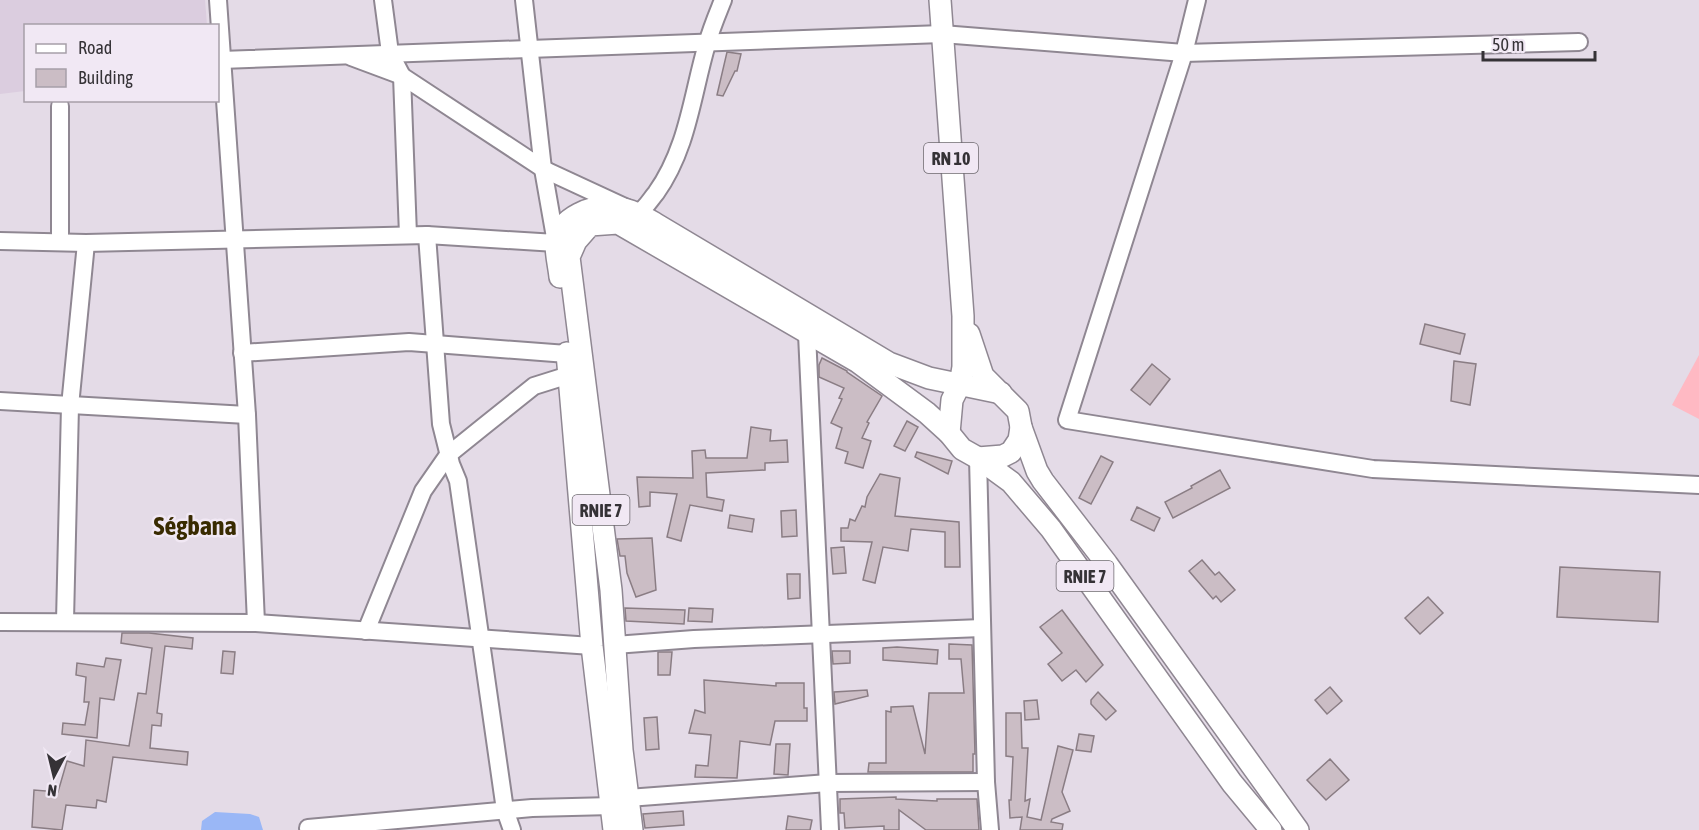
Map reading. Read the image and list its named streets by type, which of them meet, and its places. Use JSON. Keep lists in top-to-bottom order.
{
  "streets": {
    "main road": ["RN 10", "RNIE 7"]
  },
  "crossings": [
    ["RN 10", "RNIE 7"]
  ],
  "districts": ["Ségbana"],
  "legend": ["Road", "Building"],
  "scale_bar": "50 m",
  "north": "bottom"
}
